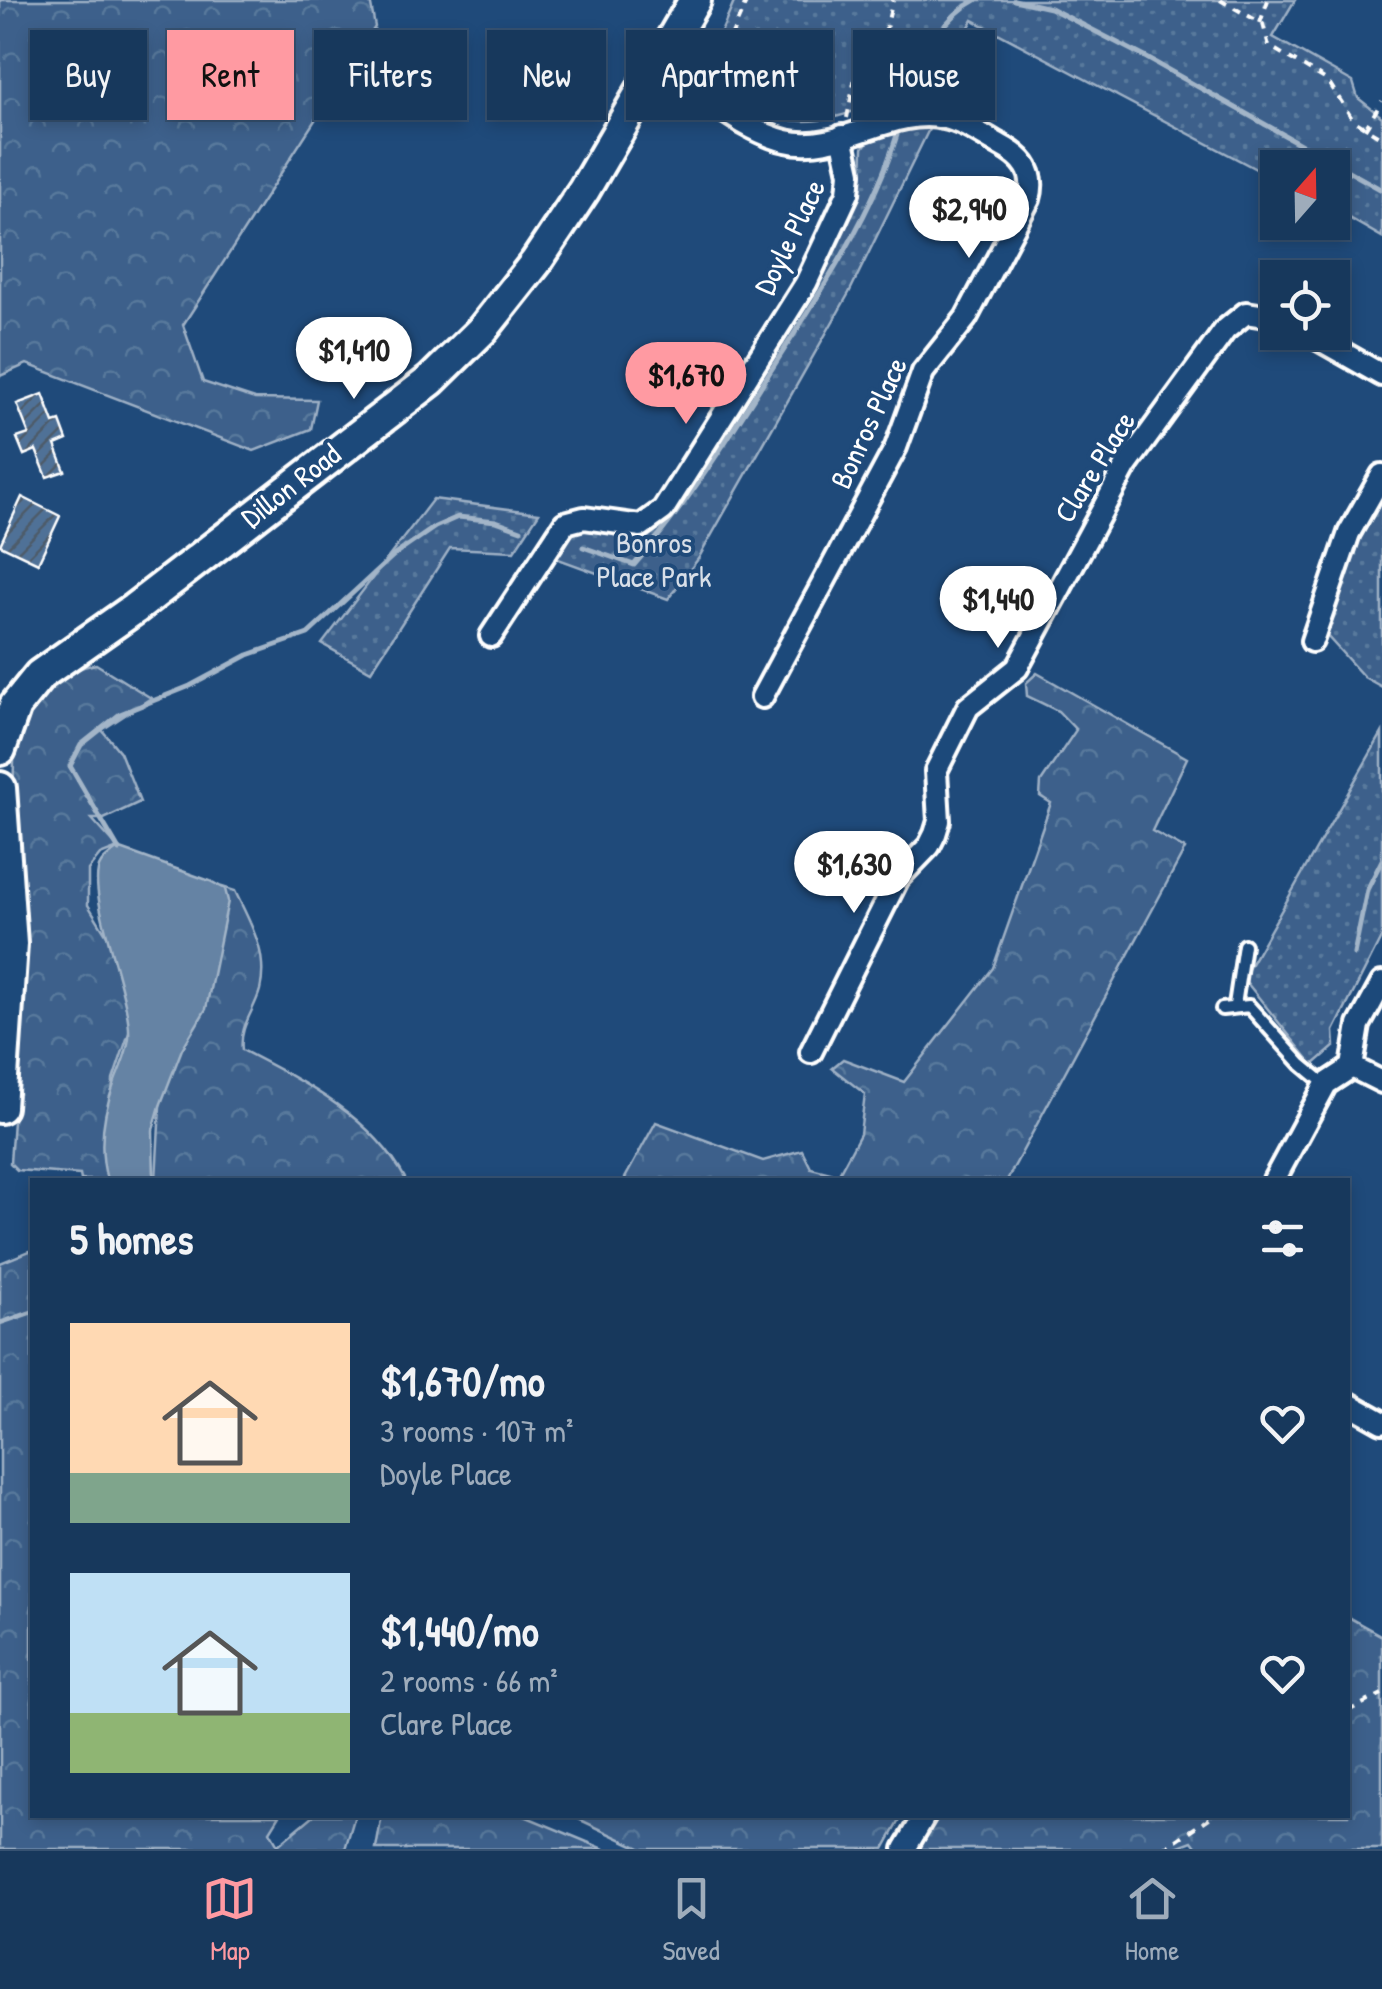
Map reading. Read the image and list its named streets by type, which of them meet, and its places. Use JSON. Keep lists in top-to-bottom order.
{
  "streets": {
    "main road": ["Dillon Road"],
    "street": ["Doyle Place", "Bonros Place", "Clare Place"]
  },
  "crossings": [
    ["Doyle Place", "Bonros Place"]
  ],
  "parks": ["Bonros Place Park"],
  "north": "top",
  "page": {
    "chip": [
      "Buy",
      "Rent",
      "Filters",
      "New",
      "Apartment",
      "House"
    ],
    "price": [
      "$2,940",
      "$1,410",
      "$1,670",
      "$1,440",
      "$1,630"
    ],
    "heading": "5 homes",
    "list": [
      {
        "name": "$1,670/mo",
        "note": "3 rooms · 107 m² · Doyle Place"
      },
      {
        "name": "$1,440/mo",
        "note": "2 rooms · 66 m² · Clare Place"
      }
    ],
    "tabs": ["Map", "Saved", "Home"]
  }
}
